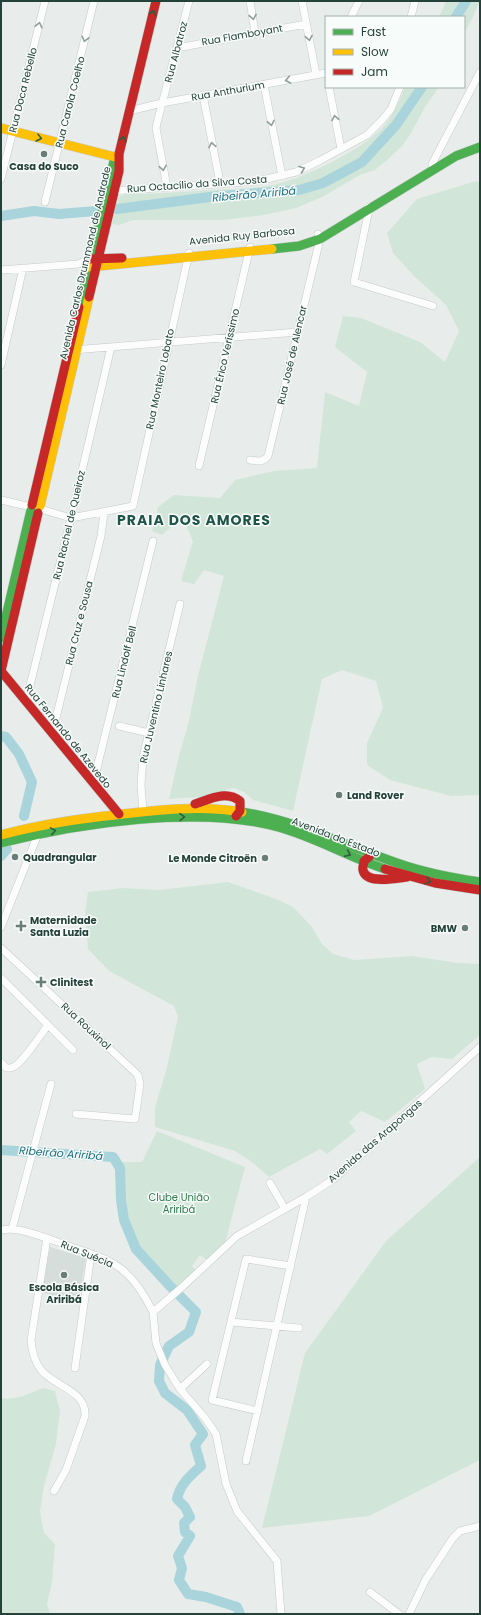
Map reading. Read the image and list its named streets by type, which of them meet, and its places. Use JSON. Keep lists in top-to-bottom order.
{
  "streets": {
    "main road": [
      "Avenida Ruy Barbosa",
      "Avenida Carlos Drummond de Andrade",
      "Rua Fernando de Azevedo",
      "Avenida do Estado"
    ],
    "street": [
      "Rua Flamboyant",
      "Rua Albatroz",
      "Rua Doca Rebello",
      "Rua Anthurium",
      "Rua Carola Coelho",
      "Rua Octacílio da Silva Costa",
      "Rua José de Alencar",
      "Rua Érico Veríssimo",
      "Rua Monteiro Lobato",
      "Rua Rachel de Queiroz",
      "Rua Cruz e Sousa",
      "Rua Lindolf Bell",
      "Rua Juventino Linhares",
      "Rua Rouxinol",
      "Avenida das Arapongas",
      "Rua Suécia"
    ]
  },
  "crossings": [
    ["Rua Flamboyant", "Rua Albatroz"],
    ["Rua Albatroz", "Rua Anthurium"],
    ["Rua Albatroz", "Rua Octacílio da Silva Costa"],
    ["Rua Anthurium", "Avenida Carlos Drummond de Andrade"],
    ["Rua Octacílio da Silva Costa", "Avenida Carlos Drummond de Andrade"],
    ["Avenida Ruy Barbosa", "Avenida Carlos Drummond de Andrade"],
    ["Avenida Ruy Barbosa", "Rua José de Alencar"],
    ["Avenida Ruy Barbosa", "Rua Érico Veríssimo"],
    ["Avenida Ruy Barbosa", "Rua Monteiro Lobato"],
    ["Avenida Carlos Drummond de Andrade", "Rua Fernando de Azevedo"],
    ["Rua Monteiro Lobato", "Rua Cruz e Sousa"],
    ["Rua Rachel de Queiroz", "Rua Fernando de Azevedo"],
    ["Rua Cruz e Sousa", "Rua Fernando de Azevedo"],
    ["Rua Lindolf Bell", "Rua Fernando de Azevedo"],
    ["Rua Juventino Linhares", "Avenida do Estado"],
    ["Rua Fernando de Azevedo", "Avenida do Estado"],
    ["Avenida das Arapongas", "Rua Suécia"]
  ],
  "one_way": ["Rua Doca Rebello", "Rua Carola Coelho"],
  "districts": ["PRAIA DOS AMORES"],
  "water": ["Ribeirão Ariribá"],
  "parks": ["Clube União Ariribá"],
  "places": {
    "other": [
      "Casa do Suco",
      "Land Rover",
      "Quadrangular",
      "Le Monde Citroën",
      "BMW",
      "Escola Básica Ariribá"
    ],
    "health": ["Maternidade Santa Luzia", "Clinitest"]
  },
  "legend": ["Fast", "Slow", "Jam"]
}
